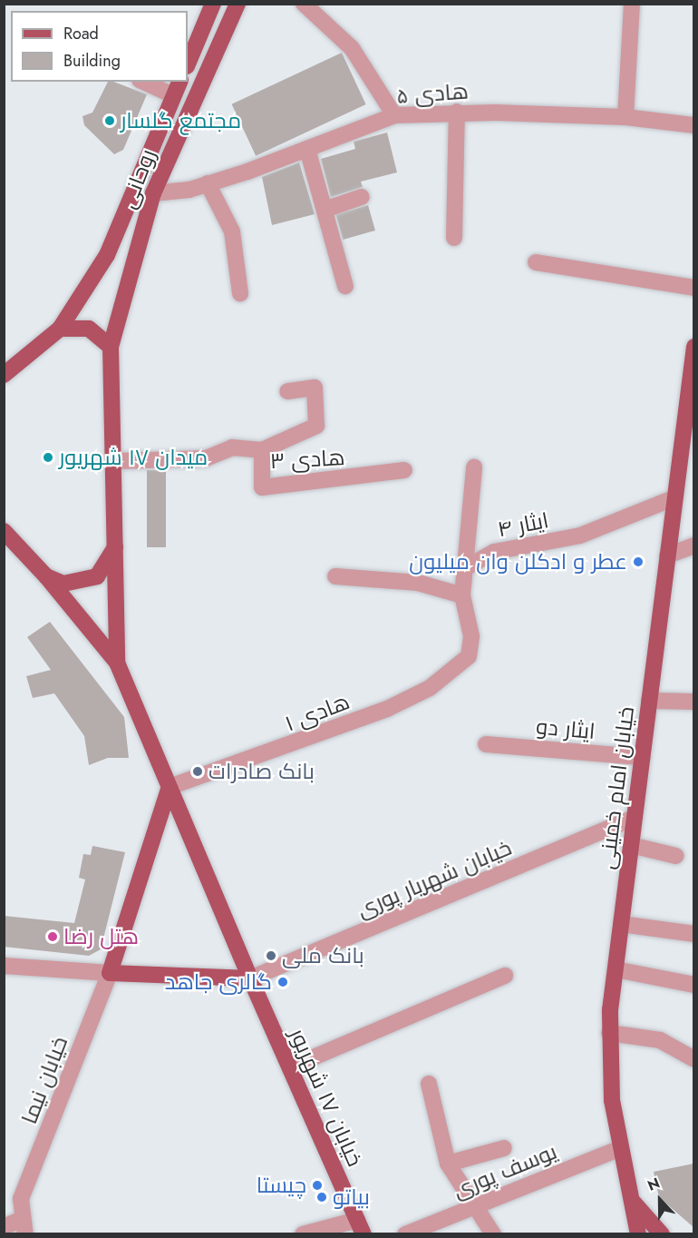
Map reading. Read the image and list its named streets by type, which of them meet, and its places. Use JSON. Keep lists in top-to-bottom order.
{
  "streets": {
    "main road": ["روحانی", "خیابان امام خمینی", "خیابان ۱۷ شهریور"],
    "street": [
      "هادی ۵",
      "هادی ۳",
      "ایثار ۴",
      "هادی ۱",
      "ایثار دو",
      "خیابان شهریار پوری",
      "خیابان نیما",
      "یوسف پوری"
    ]
  },
  "crossings": [
    ["هادی ۵", "روحانی"],
    ["ایثار ۴", "خیابان امام خمینی"],
    ["هادی ۱", "خیابان ۱۷ شهریور"],
    ["ایثار دو", "خیابان امام خمینی"],
    ["خیابان امام خمینی", "خیابان شهریار پوری"],
    ["خیابان امام خمینی", "یوسف پوری"],
    ["خیابان شهریار پوری", "خیابان ۱۷ شهریور"]
  ],
  "places": [
    "مجتمع گلسار",
    "میدان ۱۷ شهریور",
    "عطر و ادکلن وان میلیون",
    "بانک صادرات",
    "هتل رضا",
    "بانک ملی",
    "گالری جاهد",
    "چیستا",
    "بیاتو"
  ],
  "legend": ["Road", "Building"],
  "north": "top"
}
